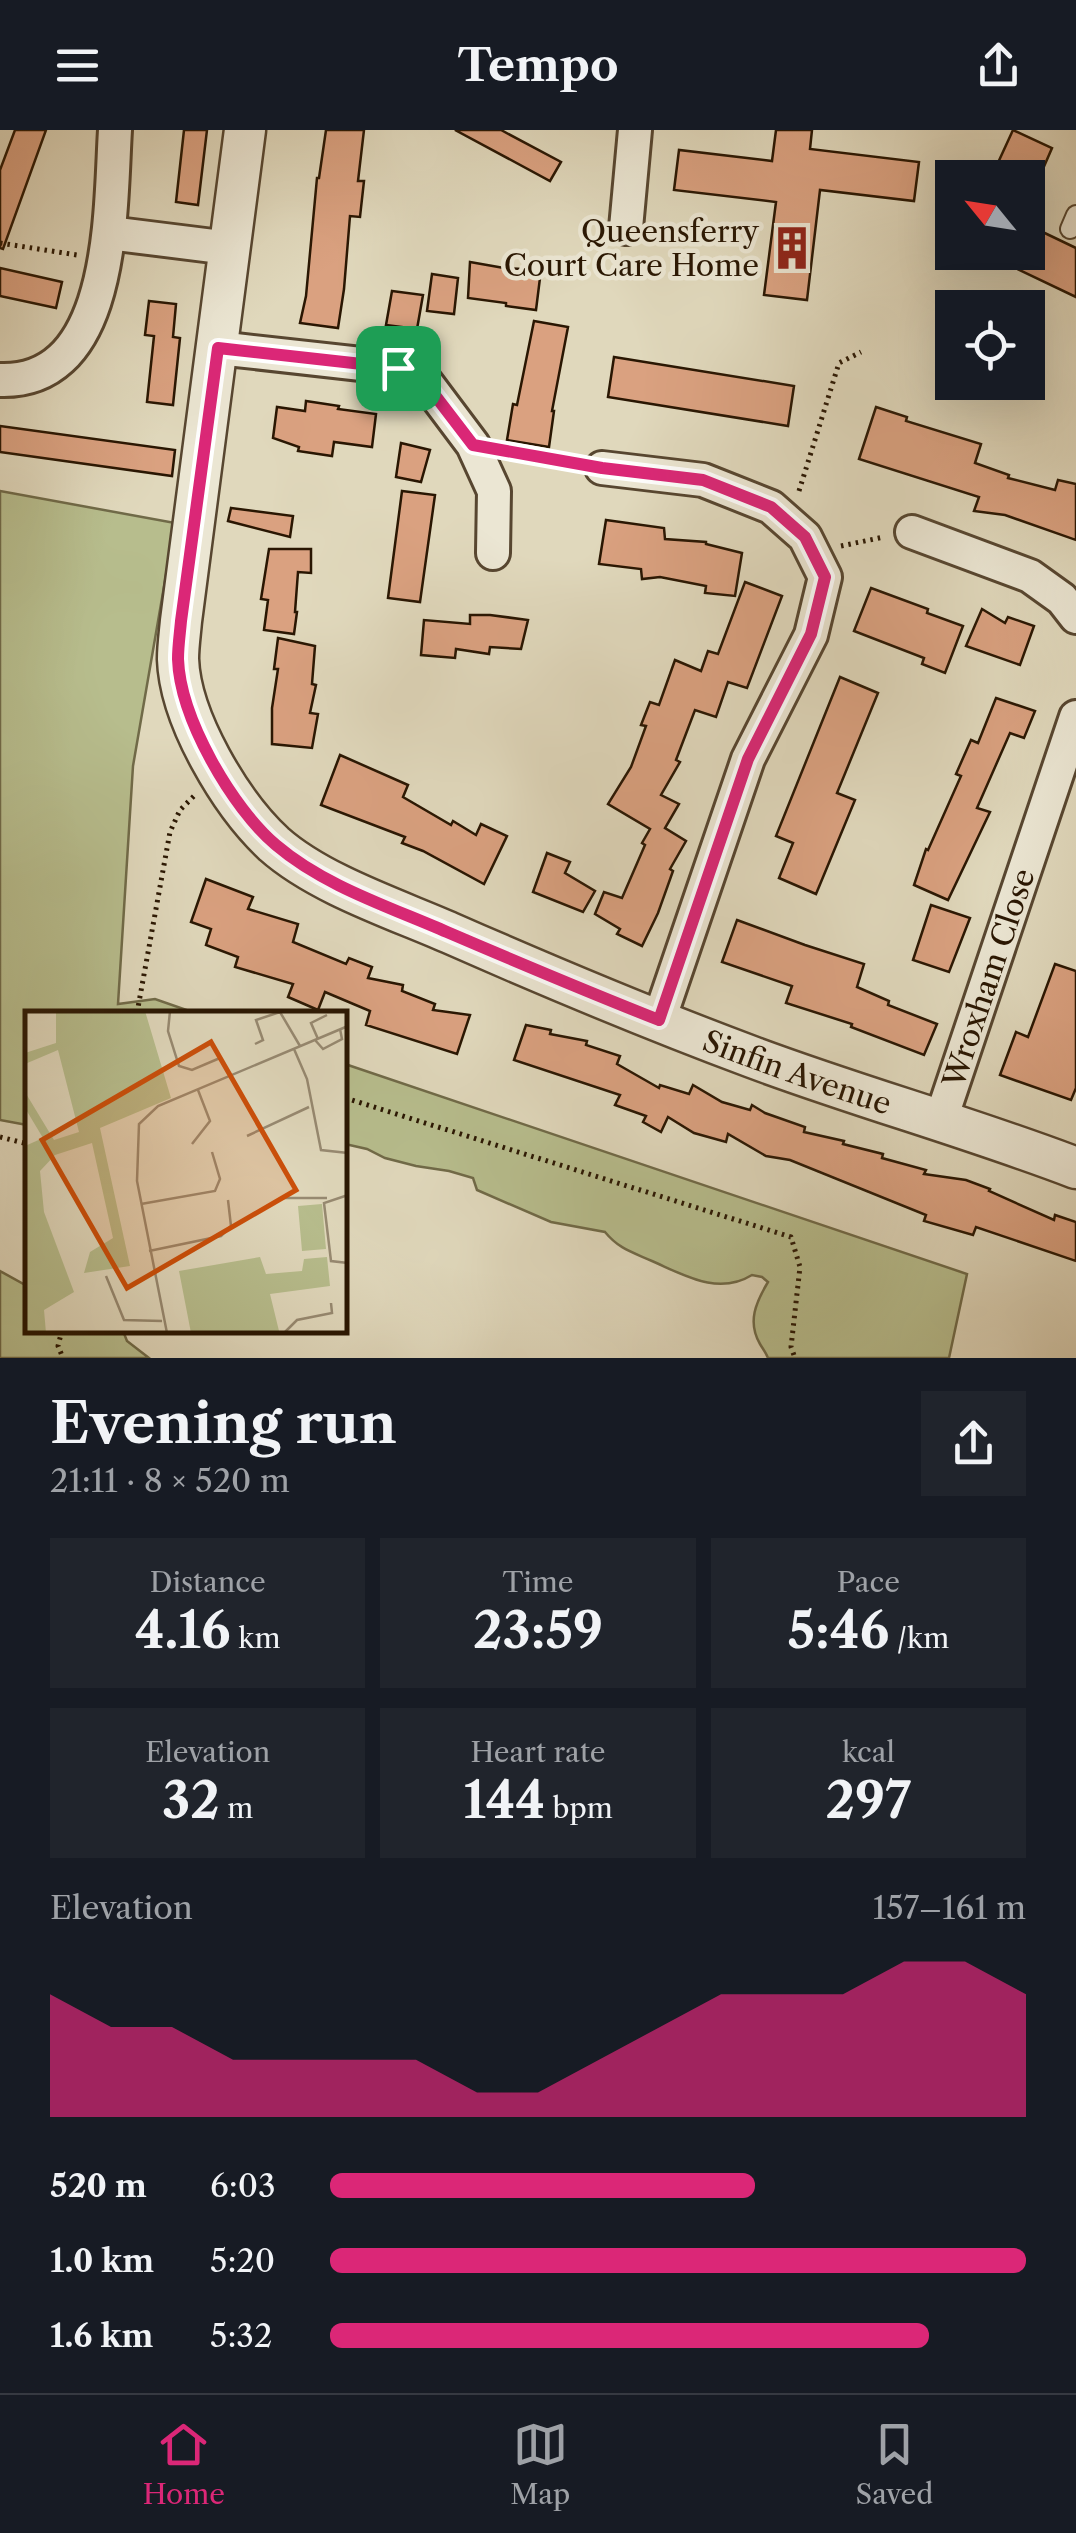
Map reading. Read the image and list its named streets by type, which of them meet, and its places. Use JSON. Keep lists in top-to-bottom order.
{
  "streets": {
    "street": ["Wroxham Close", "Sinfin Avenue"]
  },
  "crossings": [
    ["Wroxham Close", "Sinfin Avenue"]
  ],
  "places": {
    "building": ["Queensferry Court Care Home"]
  },
  "north": "top left",
  "page": {
    "header": "Tempo",
    "heading": ["Evening run", "21:11 · 8 × 520 m"],
    "stats": [
      ["Distance", "4.16 km"],
      ["Time", "23:59"],
      ["Pace", "5:46 /km"],
      ["Elevation", "32 m"],
      ["Heart rate", "144 bpm"],
      ["kcal", "297"]
    ],
    "chart": ["Elevation", "157–161 m"],
    "list": [
      {
        "name": "520 m",
        "note": "6:03"
      },
      {
        "name": "1.0 km",
        "note": "5:20"
      },
      {
        "name": "1.6 km",
        "note": "5:32"
      }
    ],
    "tabs": ["Home", "Map", "Saved"]
  }
}
